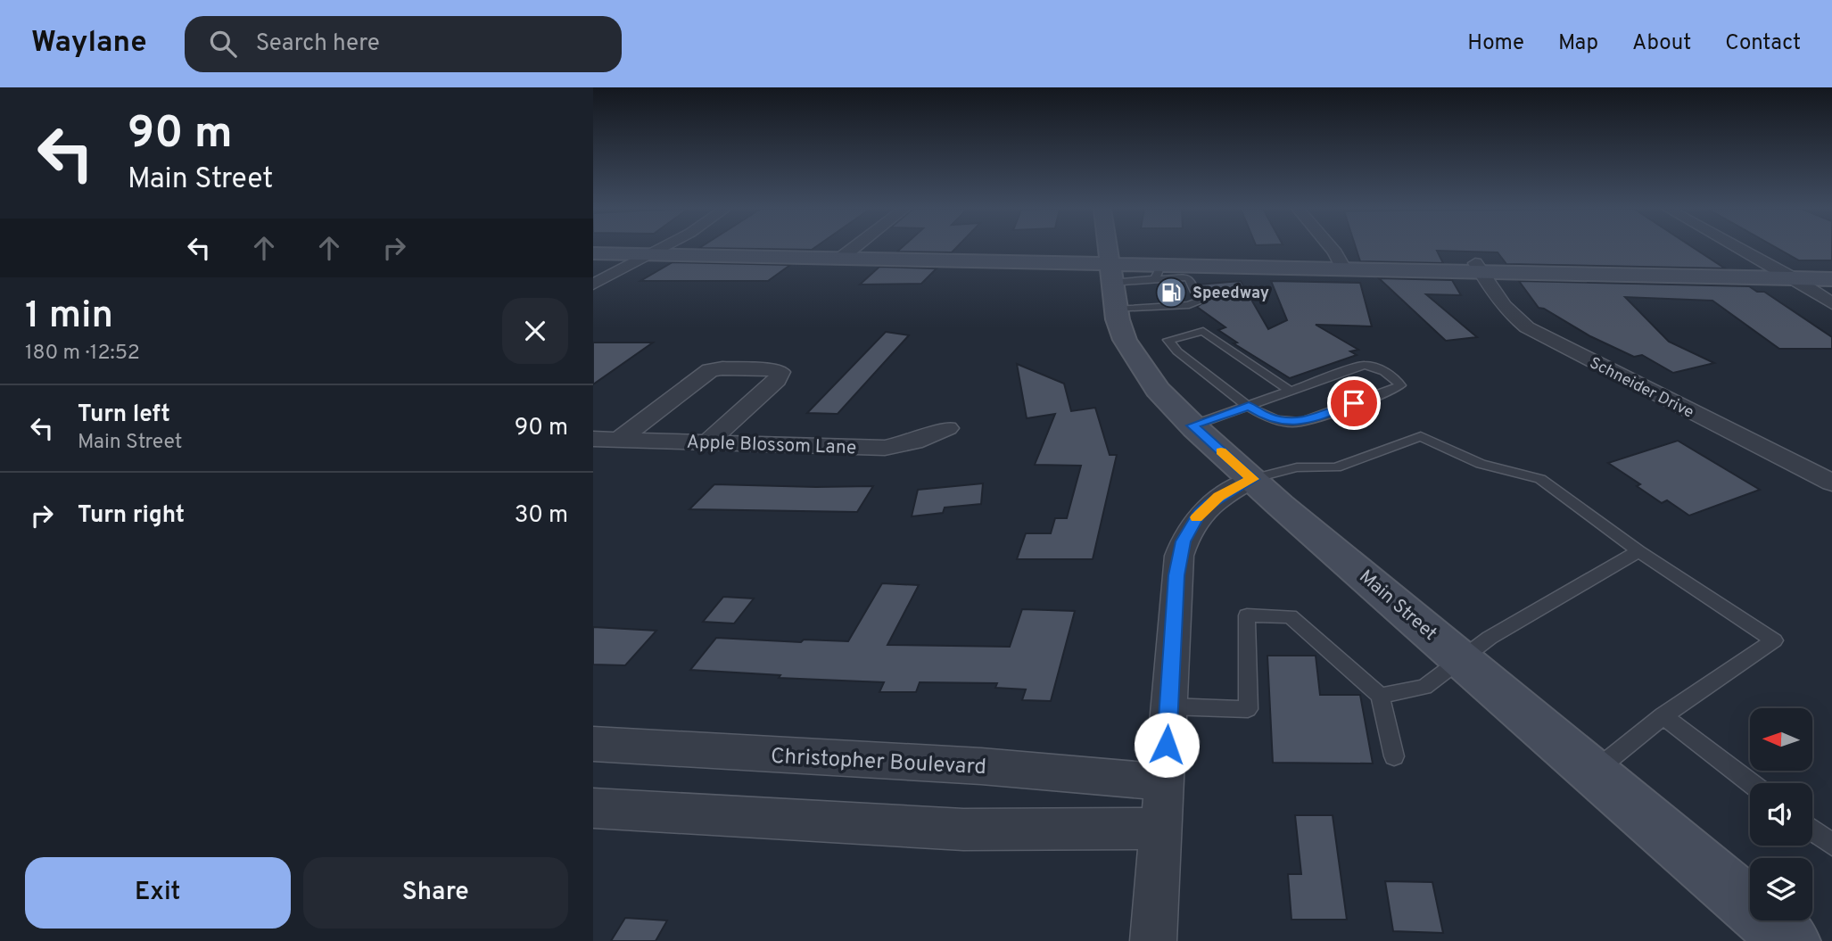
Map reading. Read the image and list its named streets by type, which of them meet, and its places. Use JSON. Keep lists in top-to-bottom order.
{
  "streets": {
    "street": [
      "Schneider Drive",
      "Apple Blossom Lane",
      "Main Street",
      "Christopher Boulevard"
    ]
  },
  "places": {
    "fuel station": ["Speedway"]
  },
  "north": "left",
  "page": {
    "header": "Waylane",
    "search": "Search here",
    "nav": [
      "Home",
      "Map",
      "About",
      "Contact"
    ],
    "turn": ["90 m", "Main Street"],
    "heading": ["1 min", "180 m · 12:52"],
    "list": [
      {
        "name": "Turn left",
        "note": "Main Street",
        "value": "90 m"
      },
      {
        "name": "Turn right",
        "value": "30 m"
      }
    ],
    "buttons": ["Exit", "Share"]
  }
}
